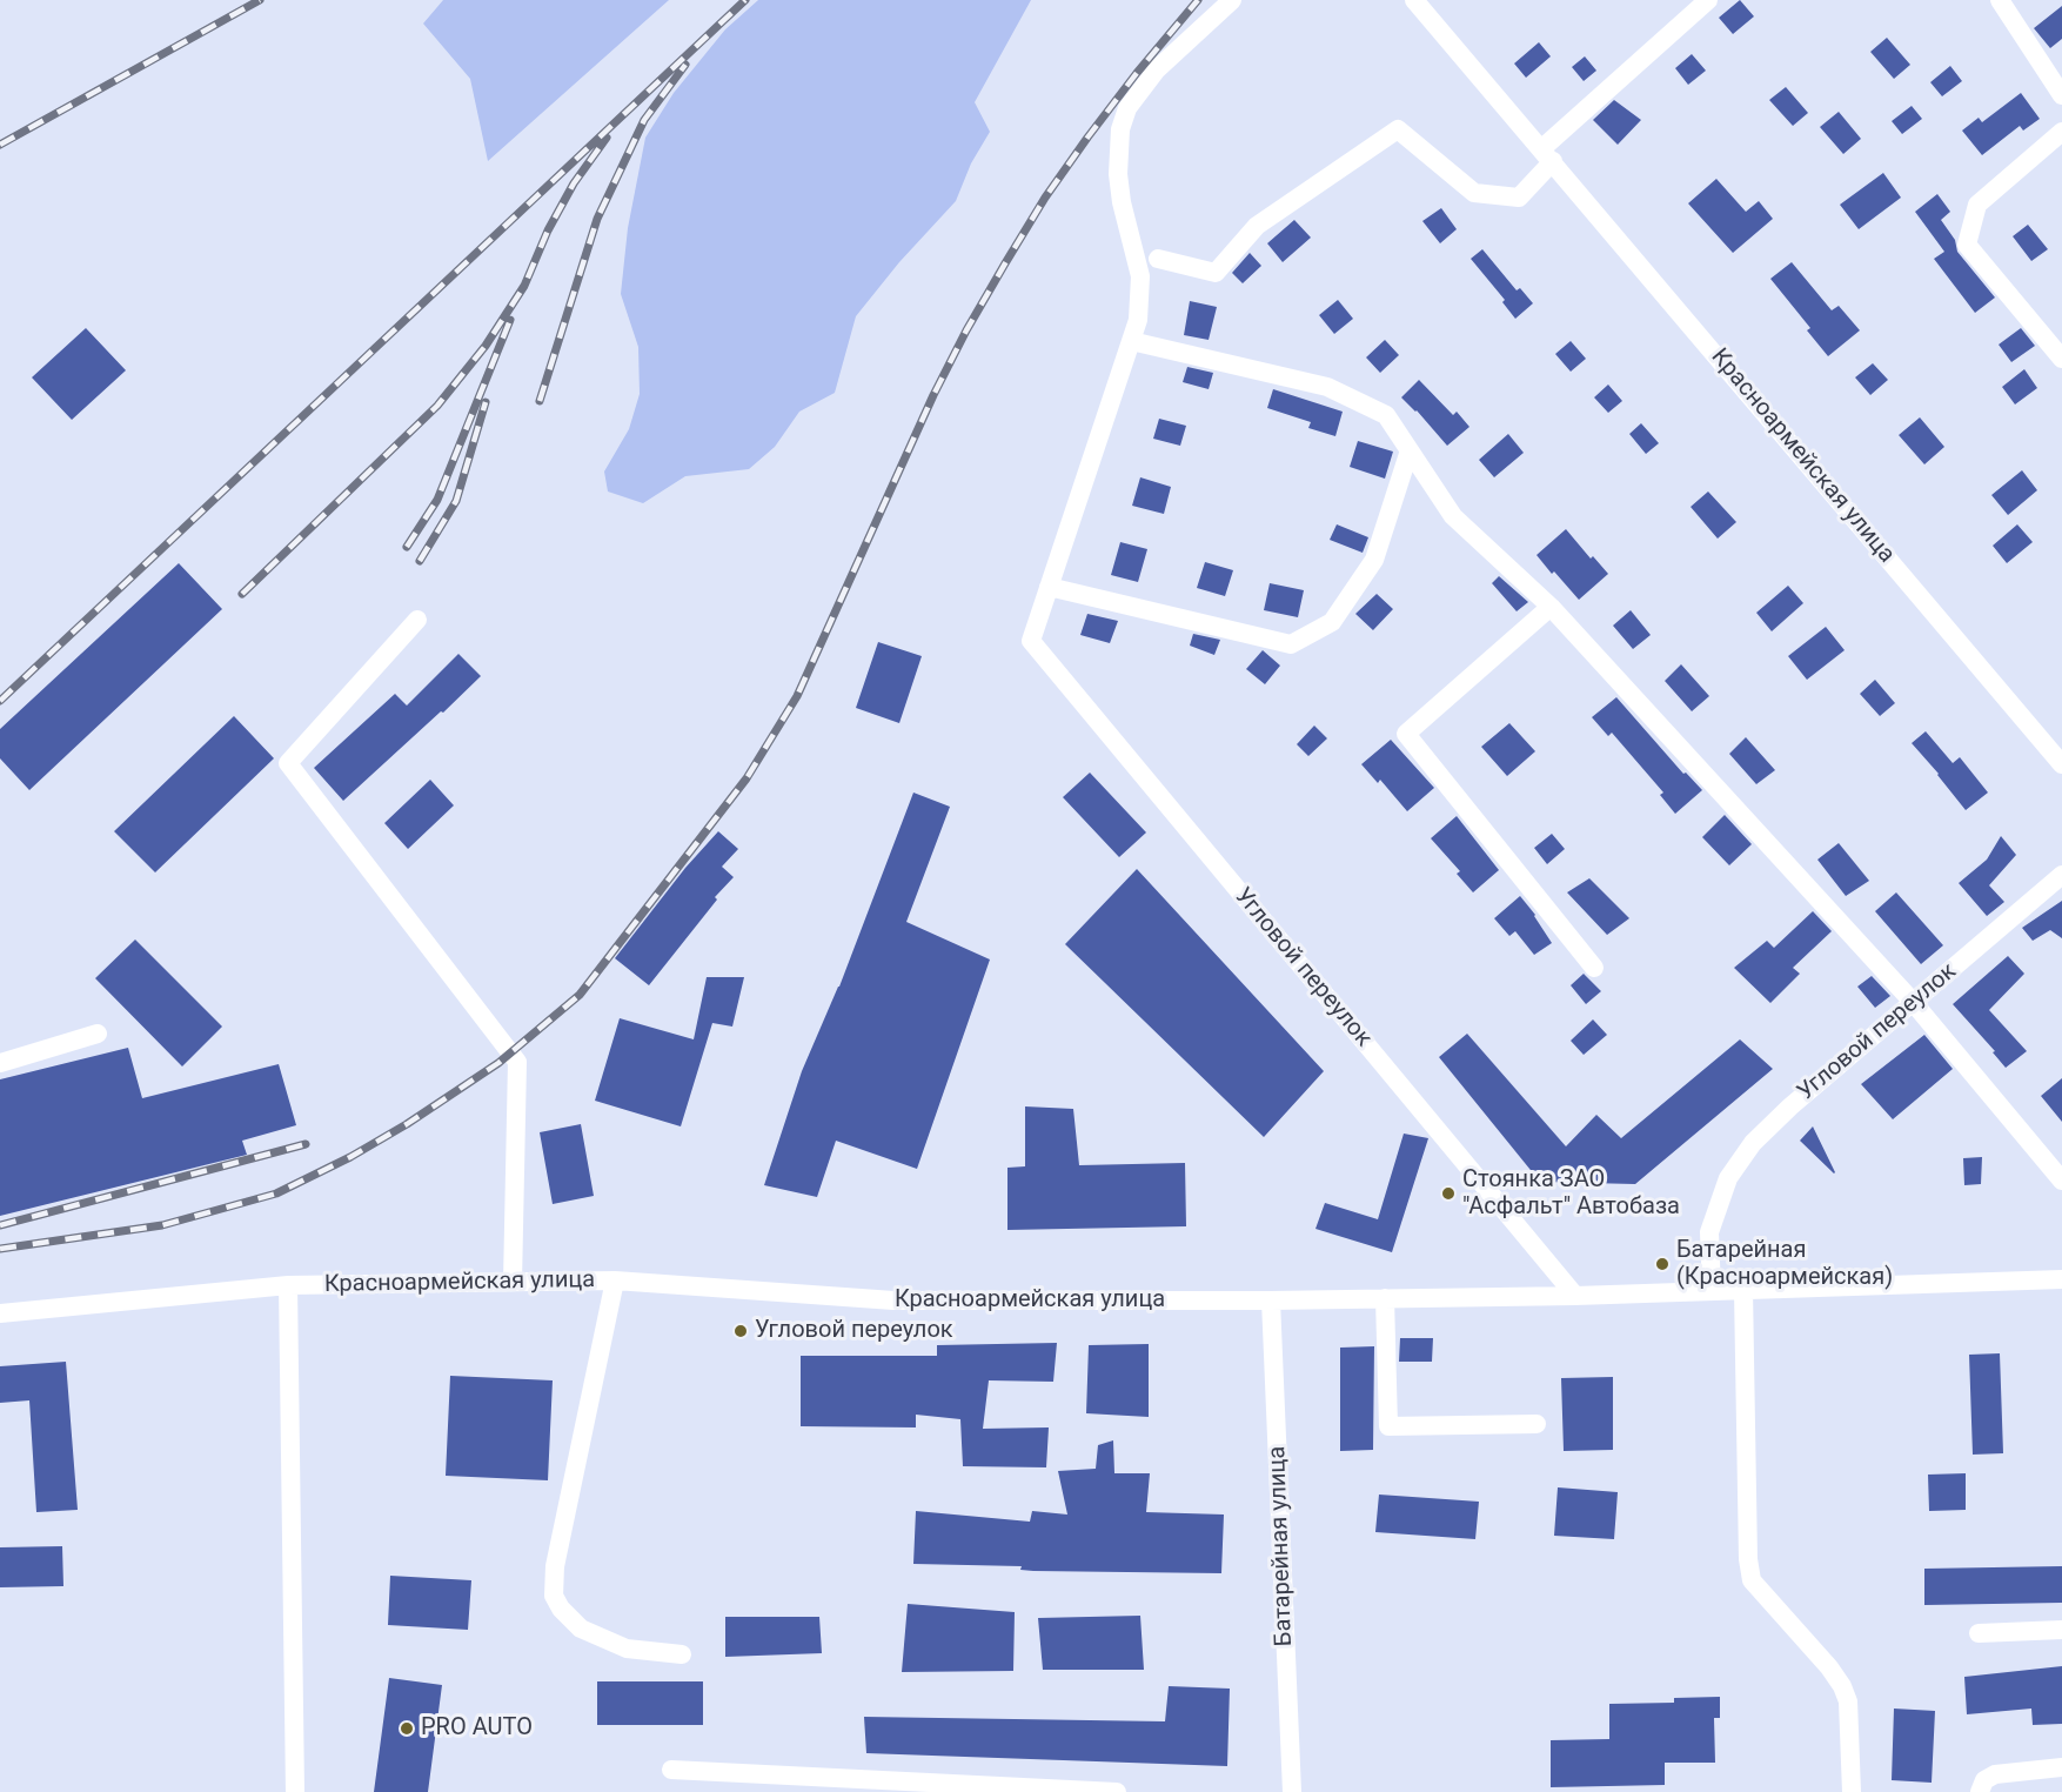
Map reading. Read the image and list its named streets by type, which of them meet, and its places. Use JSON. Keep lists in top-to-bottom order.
{
  "streets": {
    "street": ["Красноармейская улица", "Угловой переулок", "Батарейная улица"]
  },
  "crossings": [
    ["Красноармейская улица", "Угловой переулок"],
    ["Красноармейская улица", "Батарейная улица"]
  ],
  "places": [
    "Стоянка ЗАО \"Асфальт\" Автобаза",
    "Батарейная (Красноармейская)",
    "Угловой переулок",
    "PRO AUTO"
  ]
}
